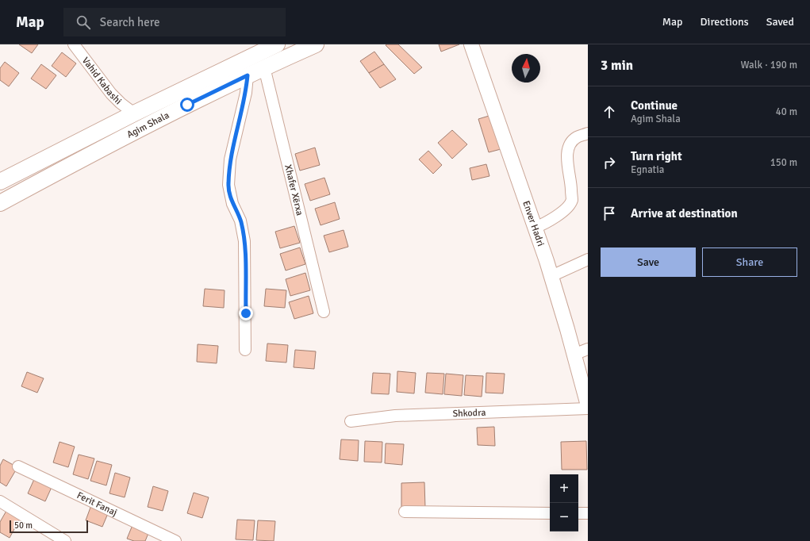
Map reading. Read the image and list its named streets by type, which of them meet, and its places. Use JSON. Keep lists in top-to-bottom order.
{
  "streets": {
    "main road": ["Agim Shala"],
    "street": [
      "Vahid Kabashi",
      "Xhafer Xërxa",
      "Enver Hadri",
      "Shkodra",
      "Ferit Fanaj"
    ]
  },
  "crossings": [
    ["Vahid Kabashi", "Agim Shala"],
    ["Agim Shala", "Xhafer Xërxa"]
  ],
  "scale_bar": "50 m",
  "north": "top",
  "page": {
    "header": "Map",
    "search": "Search here",
    "nav": ["Map", "Directions", "Saved"],
    "heading": ["3 min", "Walk · 190 m"],
    "list": [
      ["Continue", "Agim Shala", "40 m"],
      ["Turn right", "Egnatia", "150 m"],
      "Arrive at destination"
    ],
    "buttons": ["Save", "Share"],
    "map_buttons": ["+", "−"],
    "scale": "50 m"
  }
}
